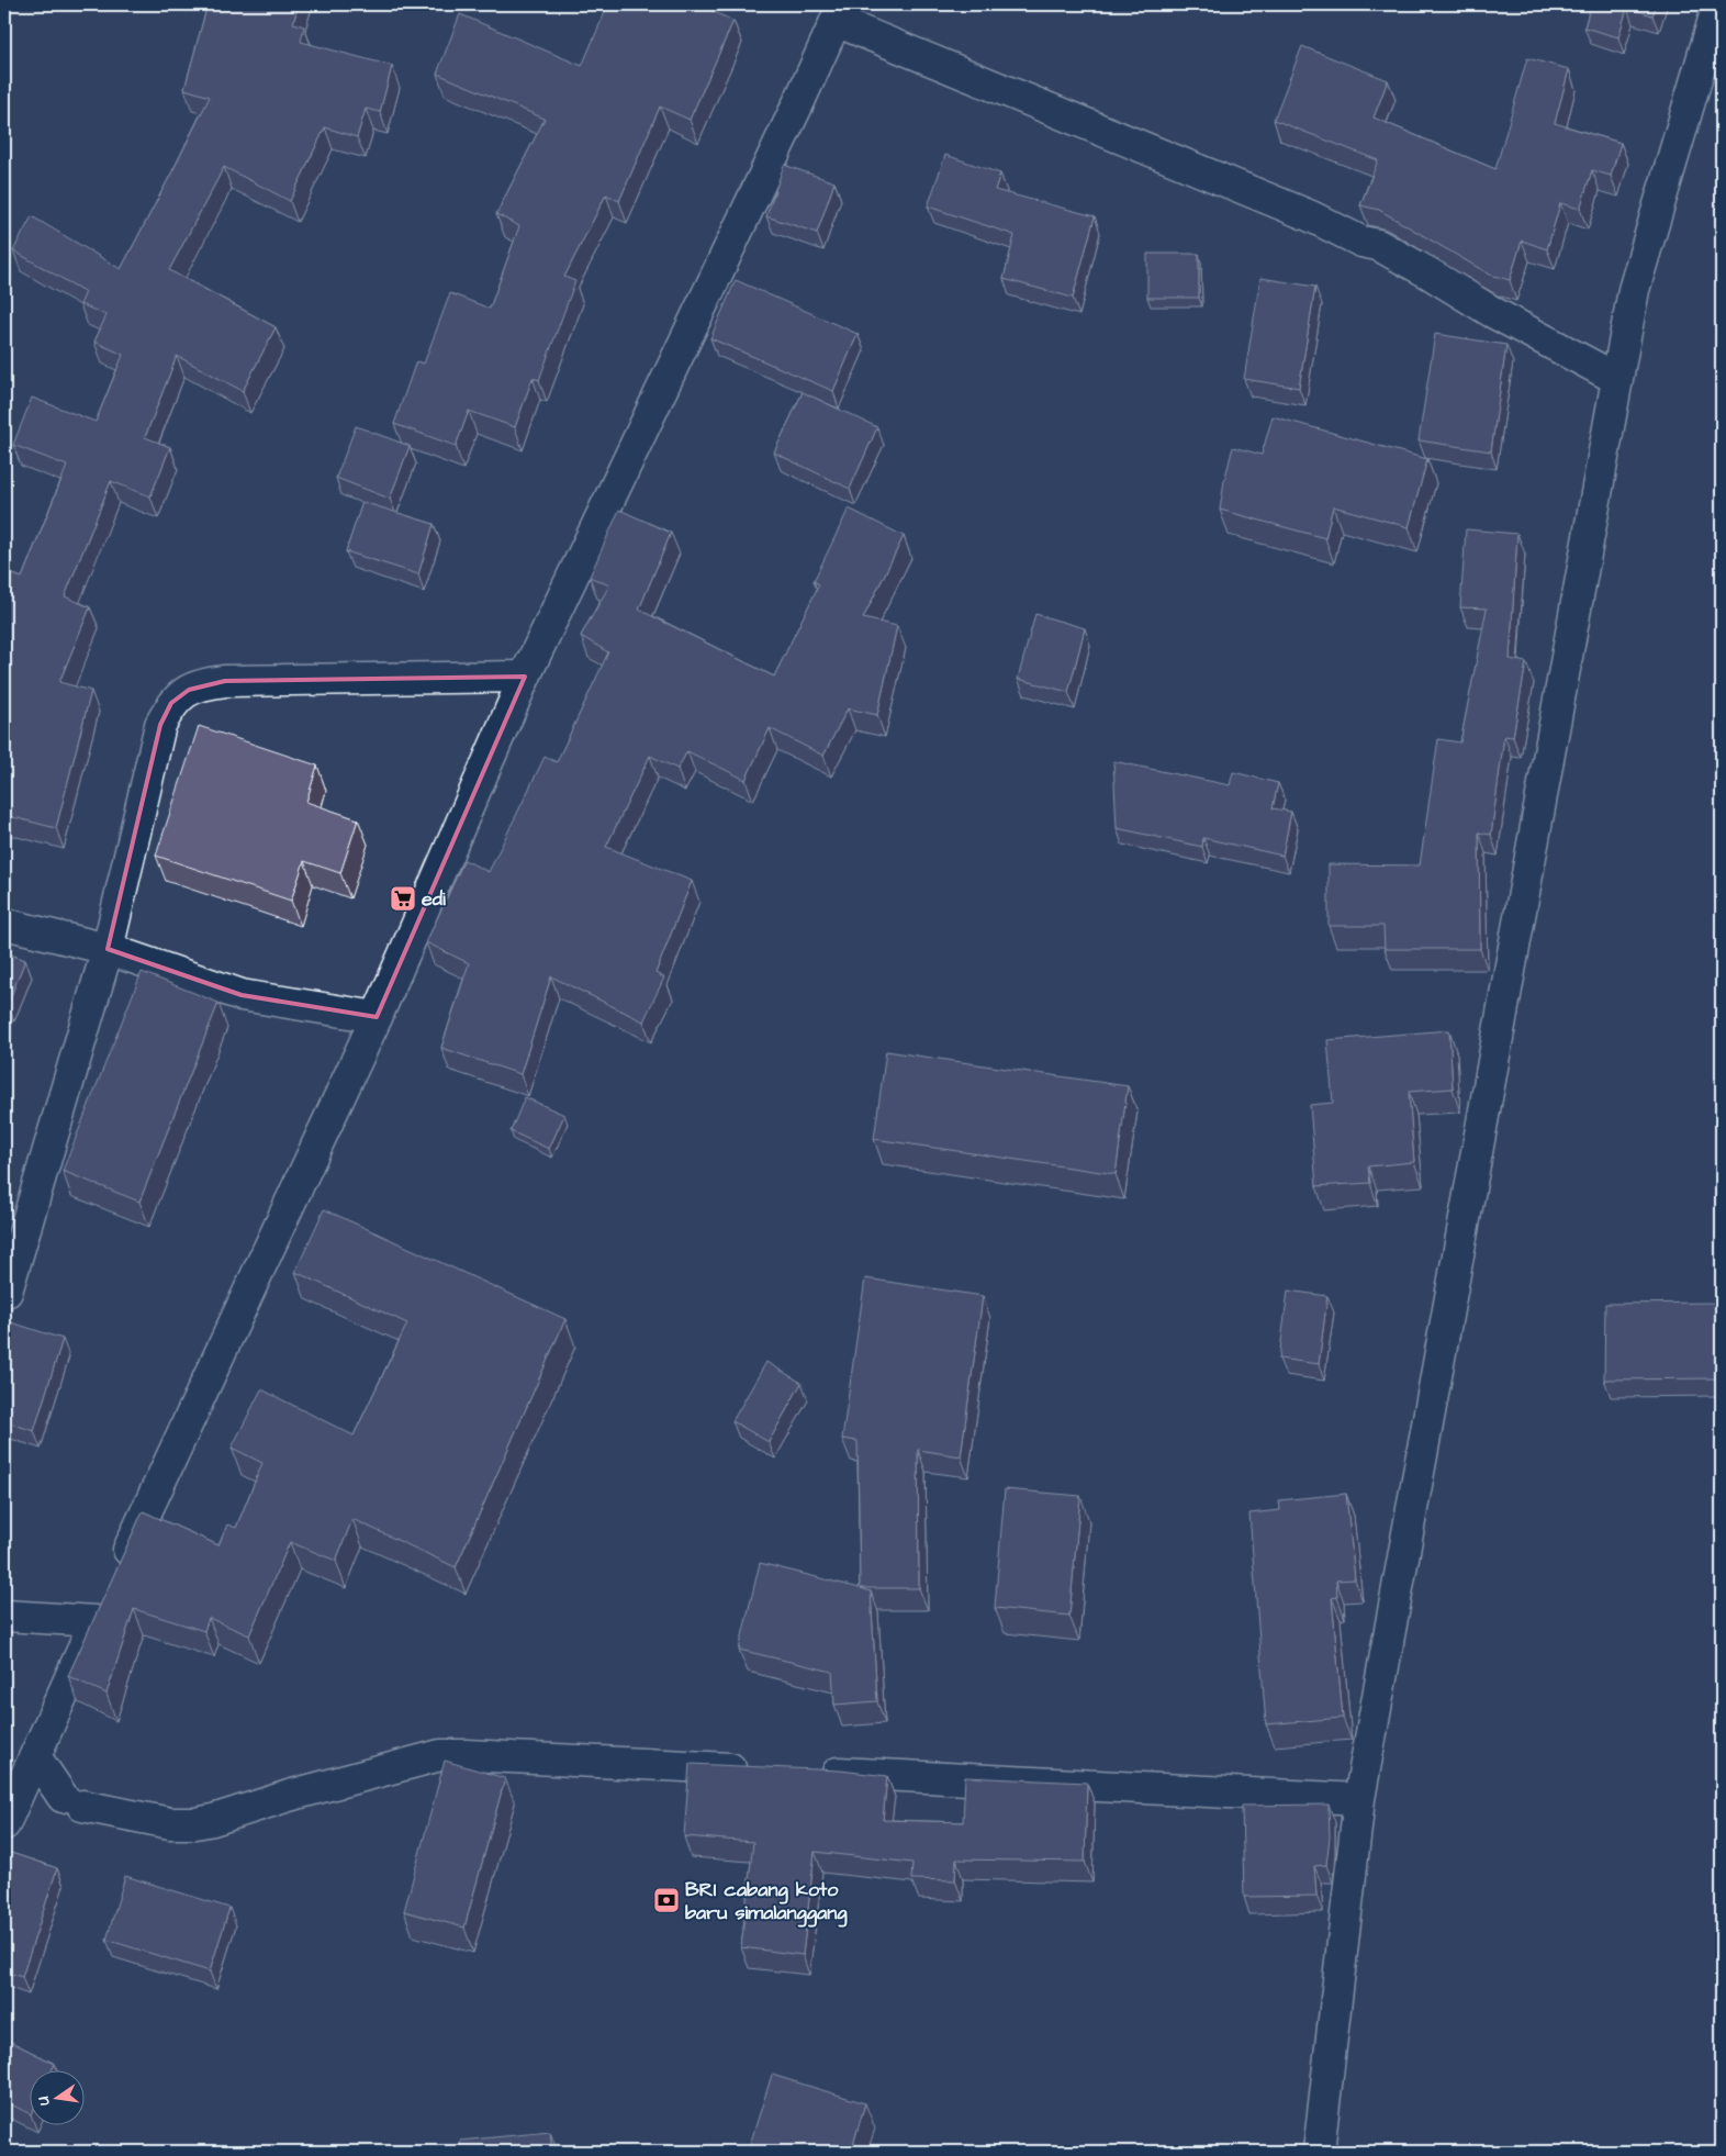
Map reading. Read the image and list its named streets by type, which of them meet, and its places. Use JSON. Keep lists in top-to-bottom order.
{
  "places": {
    "supermarket": ["edi"],
    "bank": ["BRI cabang koto baru simalanggang"]
  },
  "north": "left"
}
